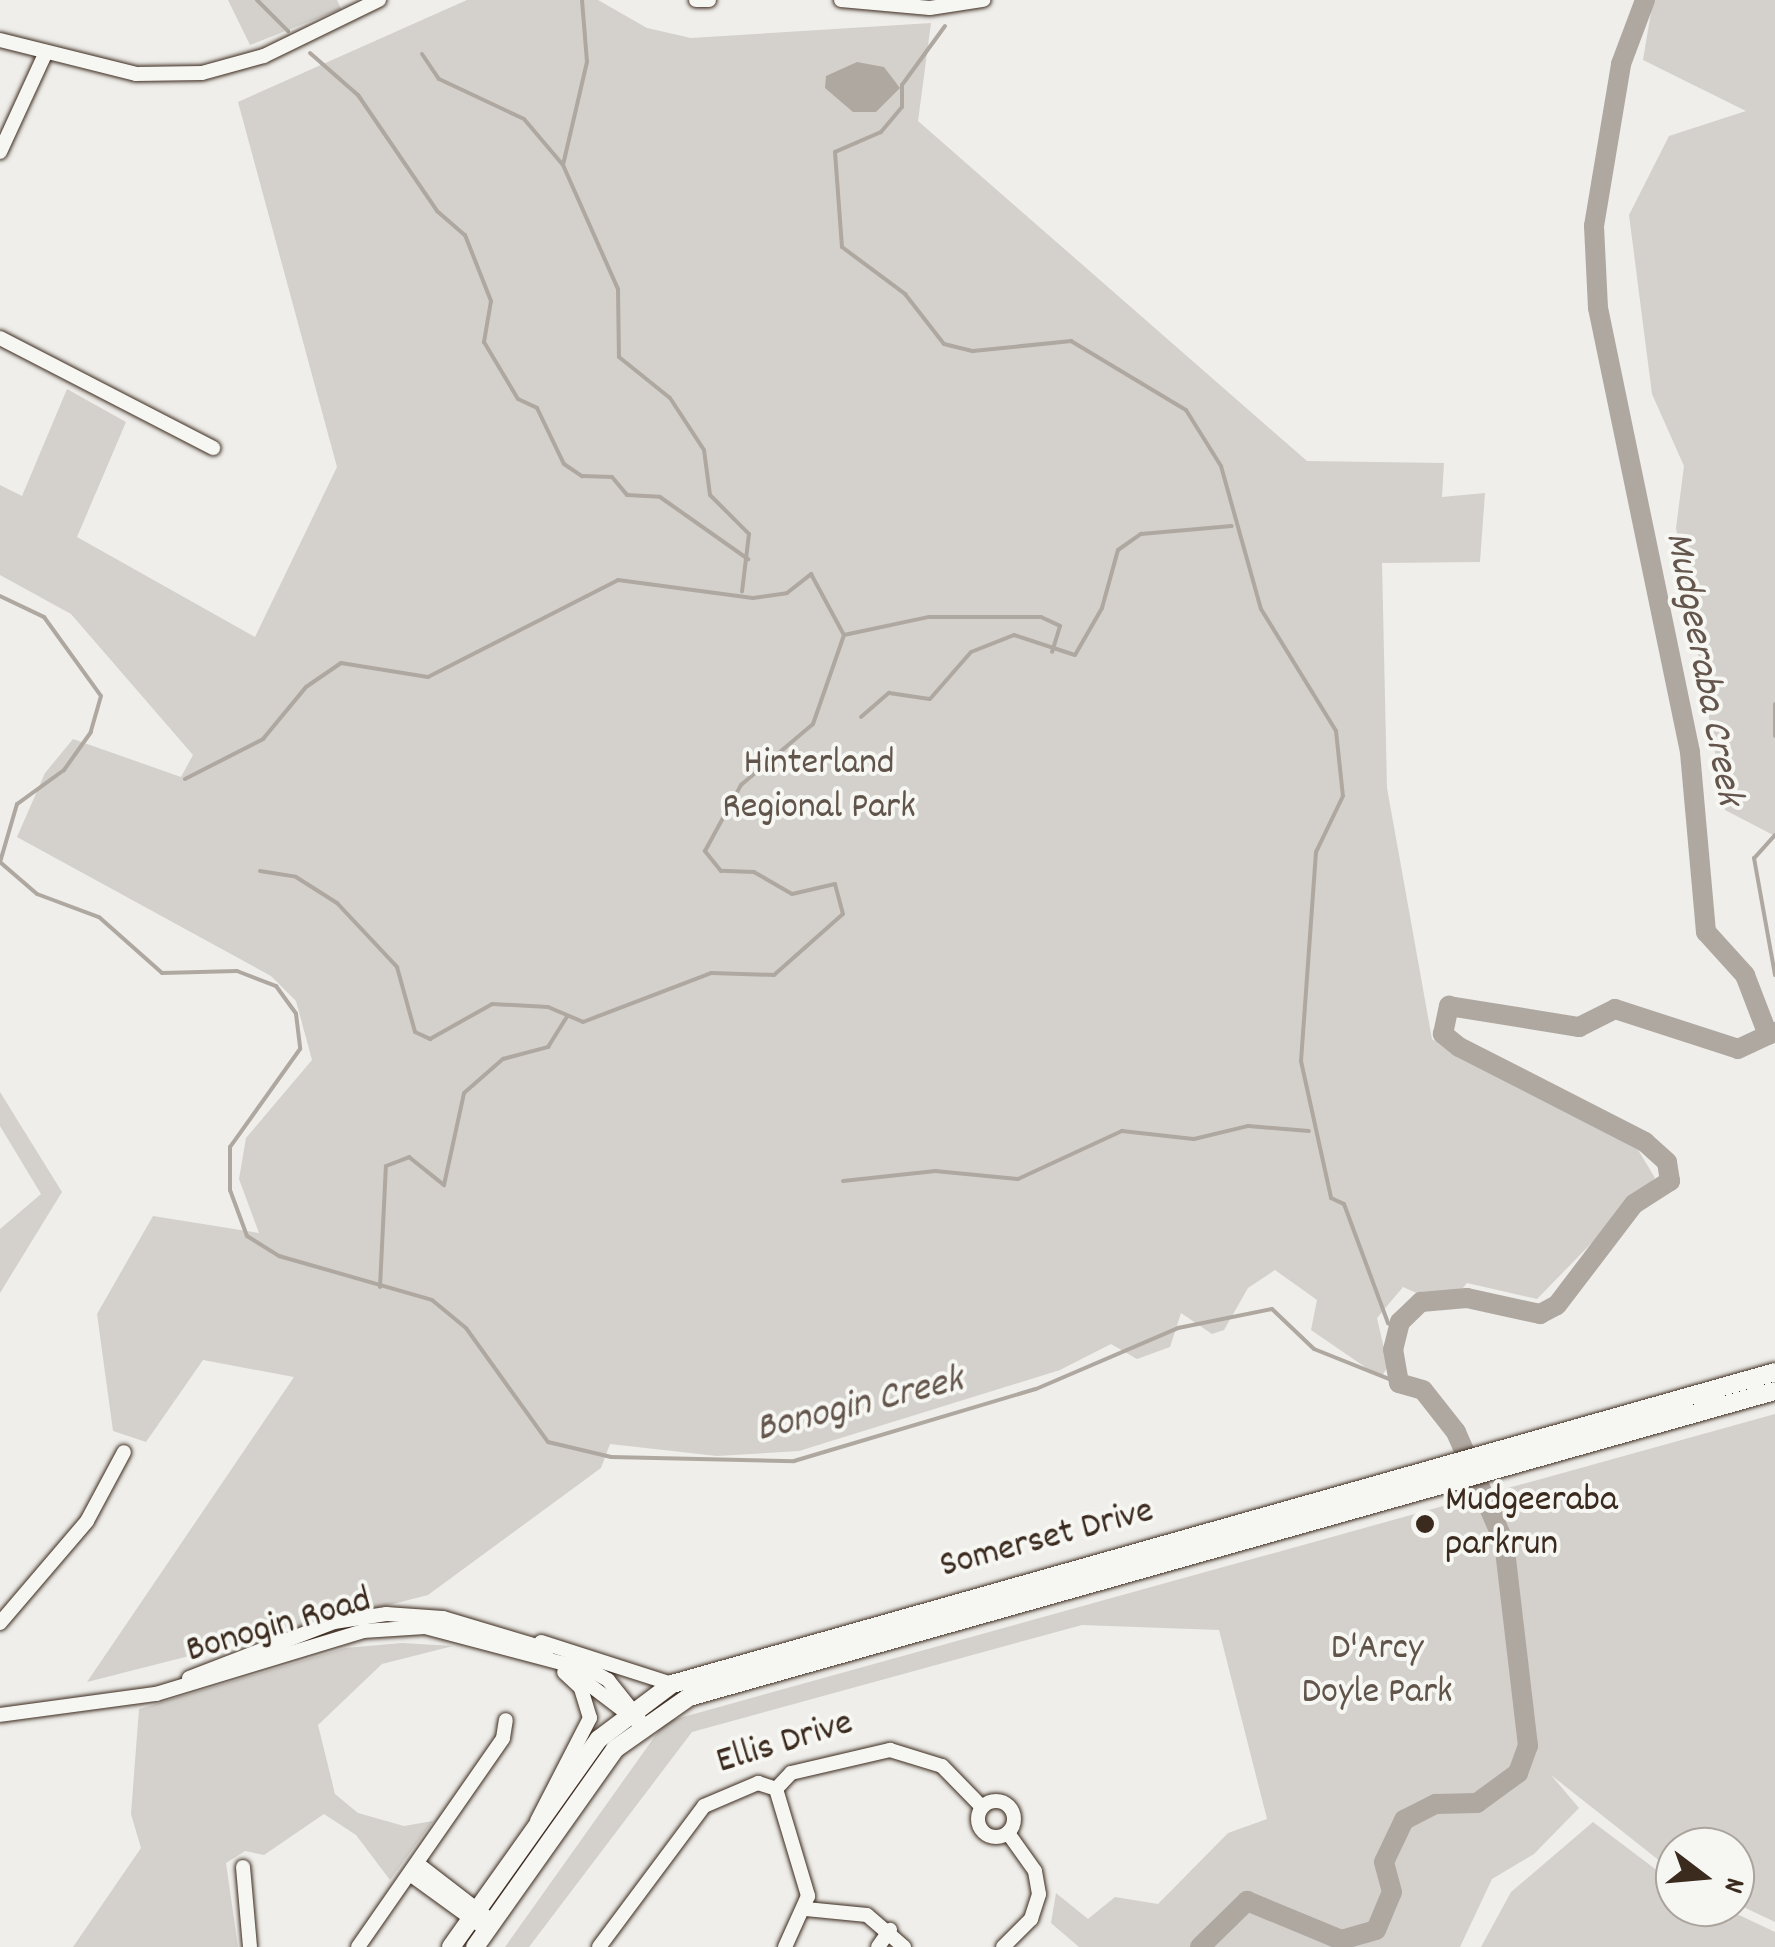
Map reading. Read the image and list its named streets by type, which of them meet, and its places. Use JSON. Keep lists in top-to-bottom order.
{
  "streets": {
    "main road": ["Somerset Drive"],
    "street": ["Bonogin Road", "Ellis Drive"]
  },
  "crossings": [
    ["Somerset Drive", "Bonogin Road"]
  ],
  "water": ["Mudgeeraba Creek", "Bonogin Creek"],
  "parks": ["Hinterland Regional Park", "D'Arcy Doyle Park"],
  "places": ["Mudgeeraba parkrun"],
  "north": "right"
}
